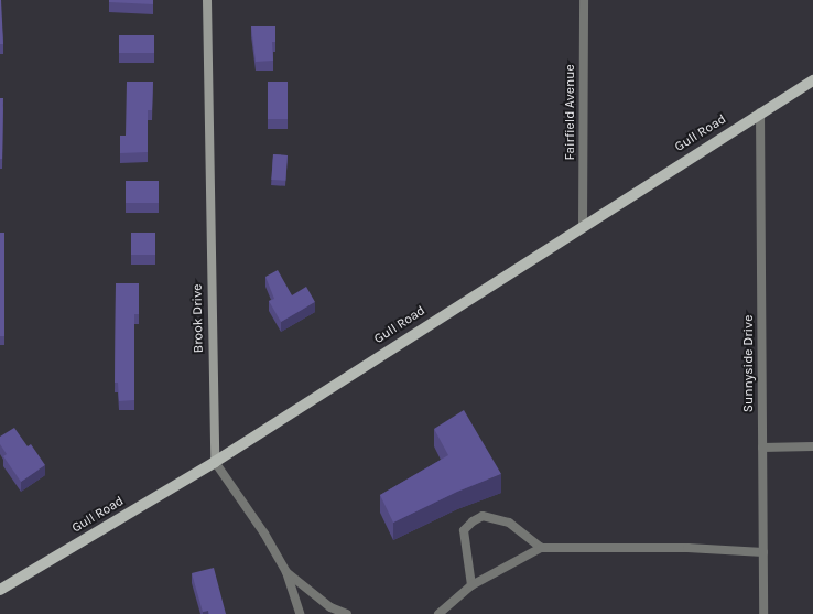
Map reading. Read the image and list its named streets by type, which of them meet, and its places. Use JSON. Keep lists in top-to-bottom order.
{
  "streets": {
    "main road": ["Gull Road"],
    "street": ["Fairfield Avenue", "Brook Drive", "Sunnyside Drive"]
  },
  "crossings": [
    ["Fairfield Avenue", "Gull Road"],
    ["Gull Road", "Brook Drive"],
    ["Gull Road", "Sunnyside Drive"]
  ]
}
